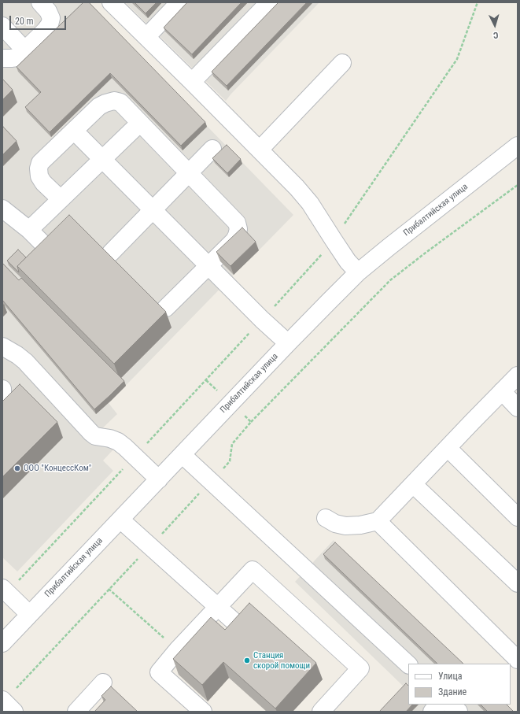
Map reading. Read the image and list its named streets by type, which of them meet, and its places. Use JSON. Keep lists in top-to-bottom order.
{
  "streets": {
    "street": ["Прибалтийская улица"]
  },
  "places": ["ООО \"КонцессКом\"", "Станция скорой помощи"],
  "legend": ["Улица", "Здание"],
  "scale_bar": "20 m",
  "north": "bottom"
}
